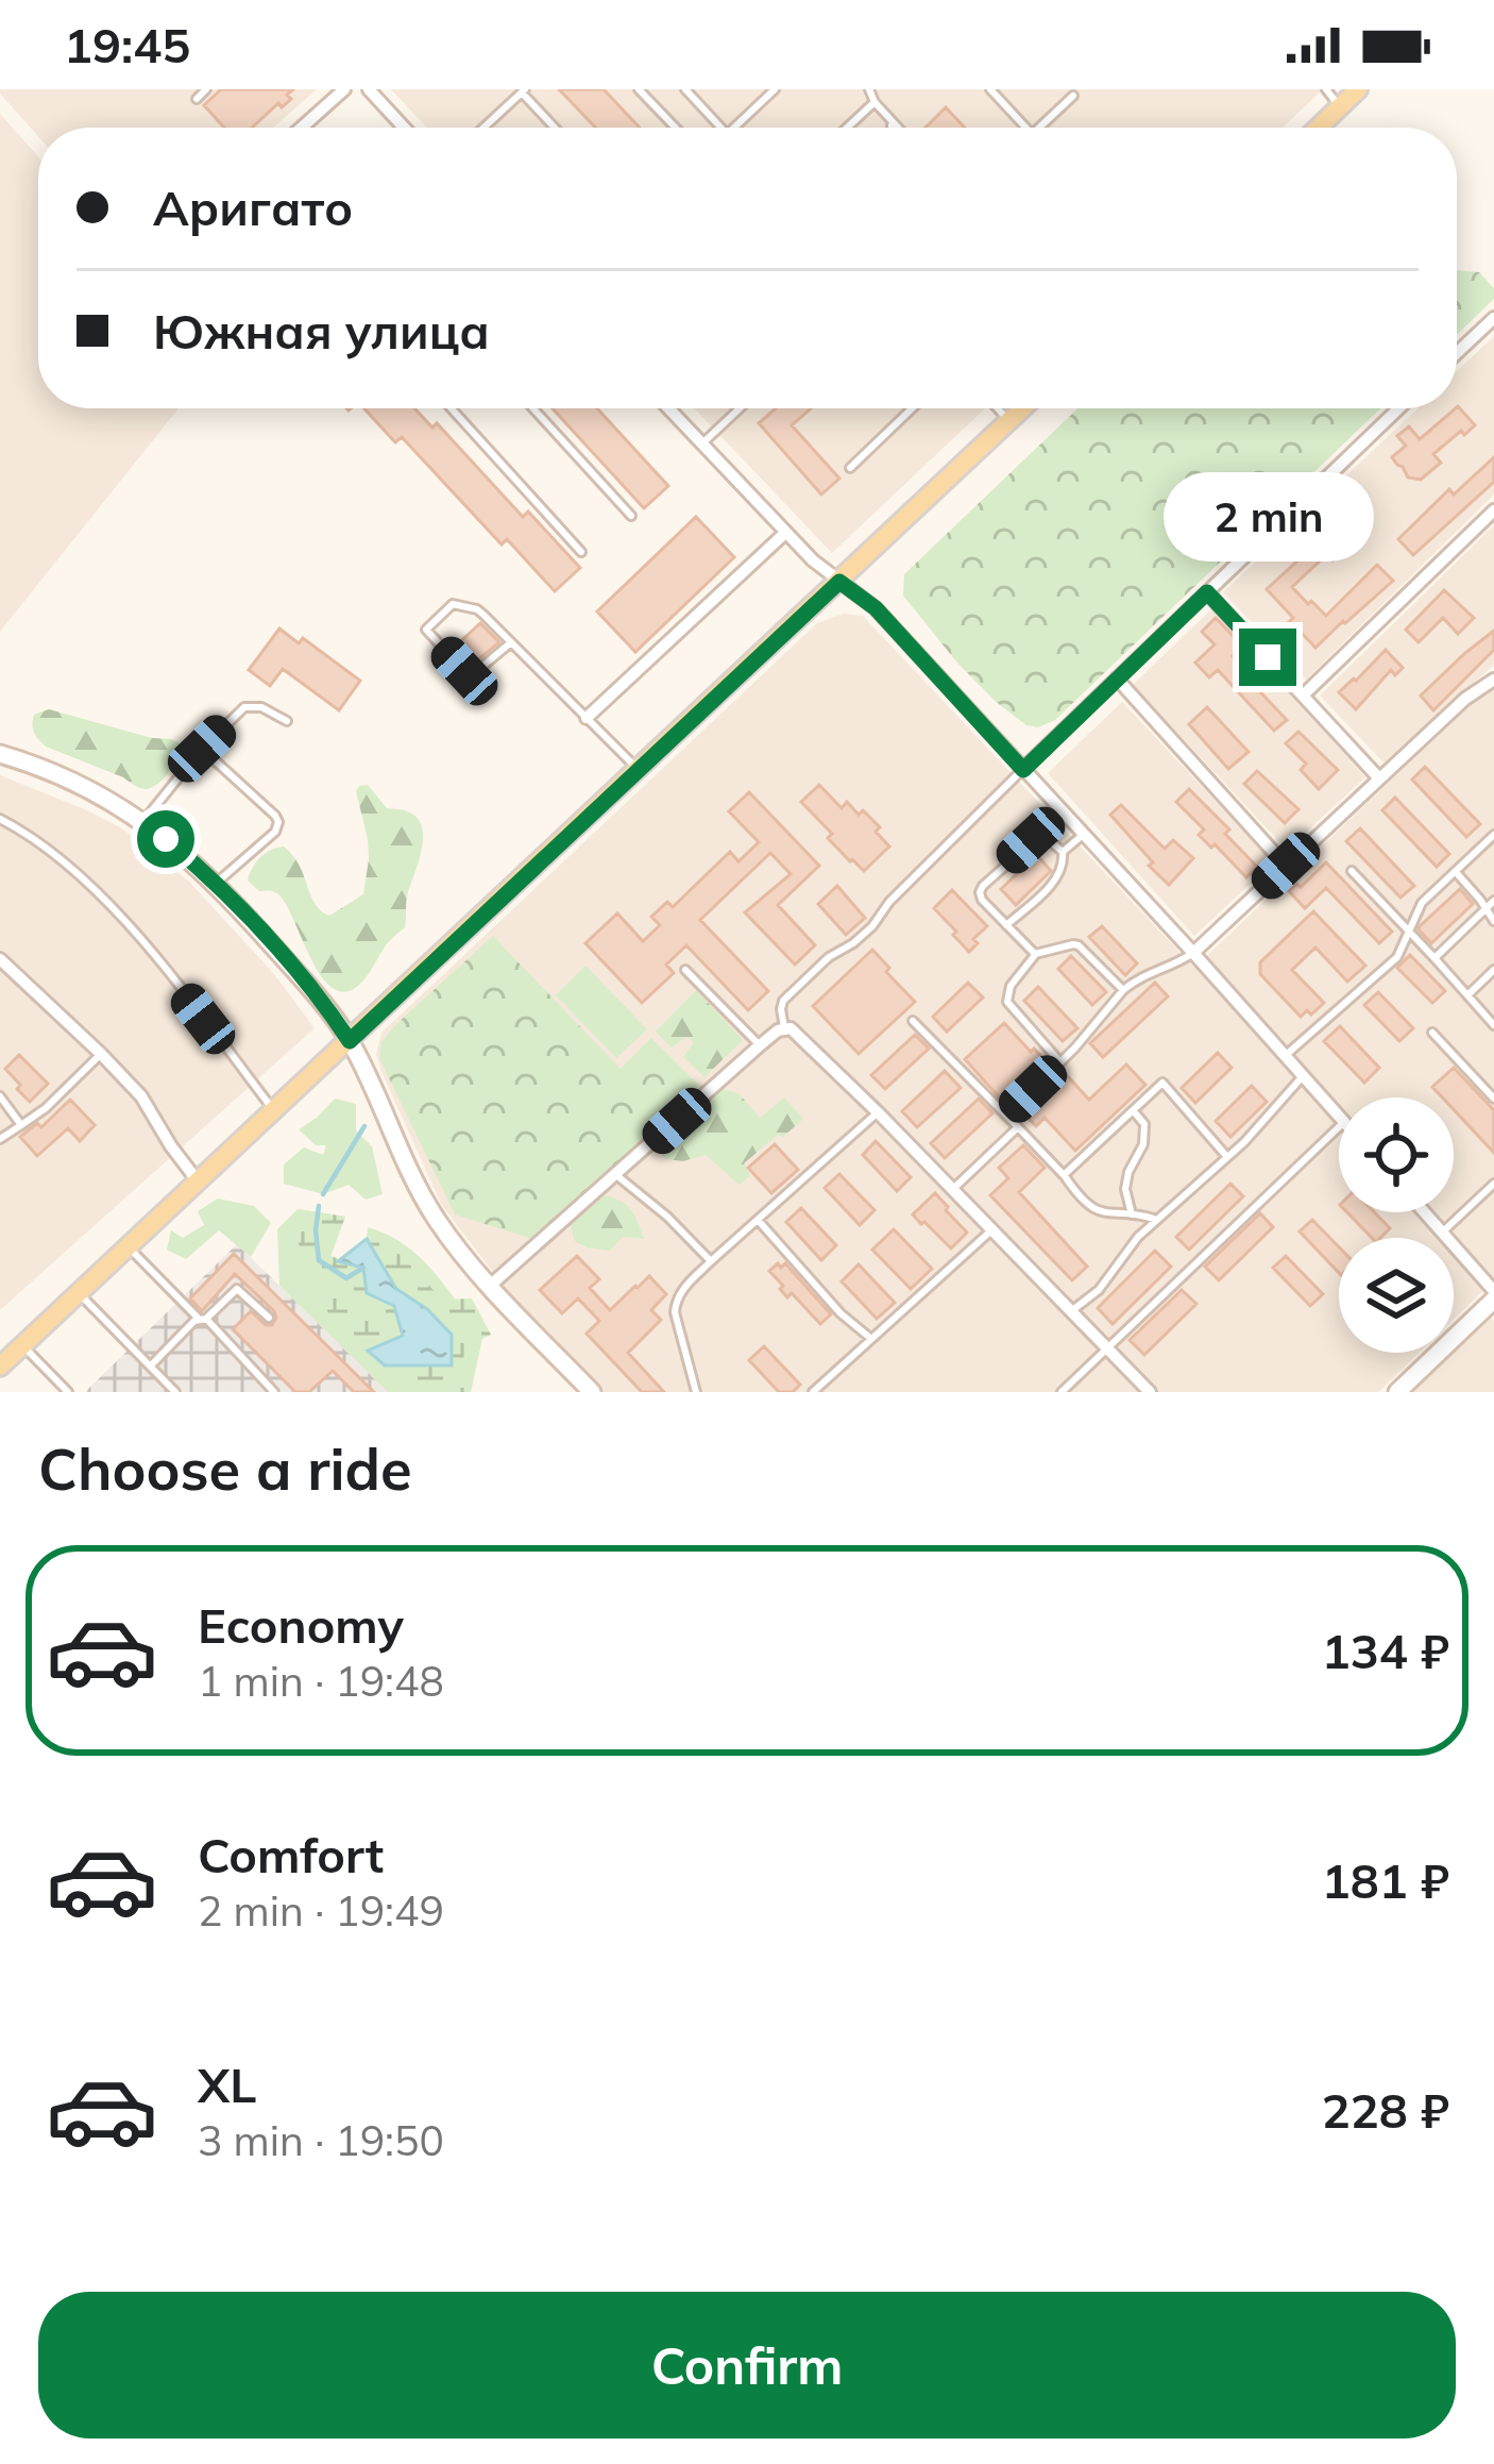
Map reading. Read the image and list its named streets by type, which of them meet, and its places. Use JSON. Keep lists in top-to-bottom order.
{
  "page": {
    "status": "19:45",
    "banner": ["Аригато", "Южная улица"],
    "bubble": "2 min",
    "heading": "Choose a ride",
    "list": [
      {
        "name": "Economy",
        "note": "1 min · 19:48",
        "value": "134 ₽"
      },
      {
        "name": "Comfort",
        "note": "2 min · 19:49",
        "value": "181 ₽"
      },
      {
        "name": "XL",
        "note": "3 min · 19:50",
        "value": "228 ₽"
      }
    ],
    "buttons": "Confirm"
  }
}
